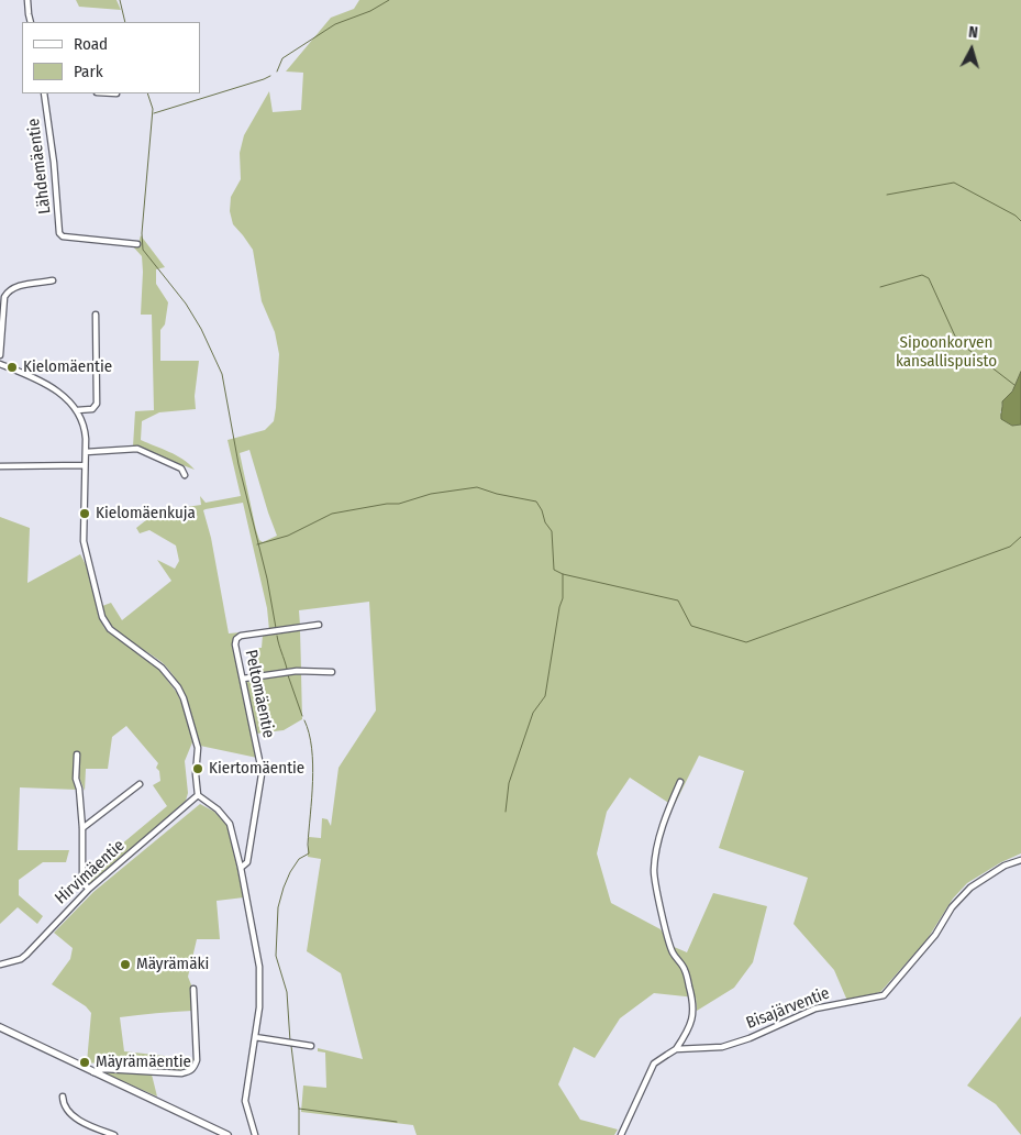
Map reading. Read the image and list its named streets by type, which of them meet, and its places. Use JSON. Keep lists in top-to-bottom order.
{
  "streets": {
    "street": [
      "Lähdemäentie",
      "Peltomäentie",
      "Hirvimäentie",
      "Bisajärventie"
    ]
  },
  "parks": ["Sipoonkorven kansallispuisto"],
  "places": [
    "Kielomäentie",
    "Kielomäenkuja",
    "Kiertomäentie",
    "Mäyrämäki",
    "Mäyrämäentie"
  ],
  "legend": ["Road", "Park"],
  "north": "top"
}
